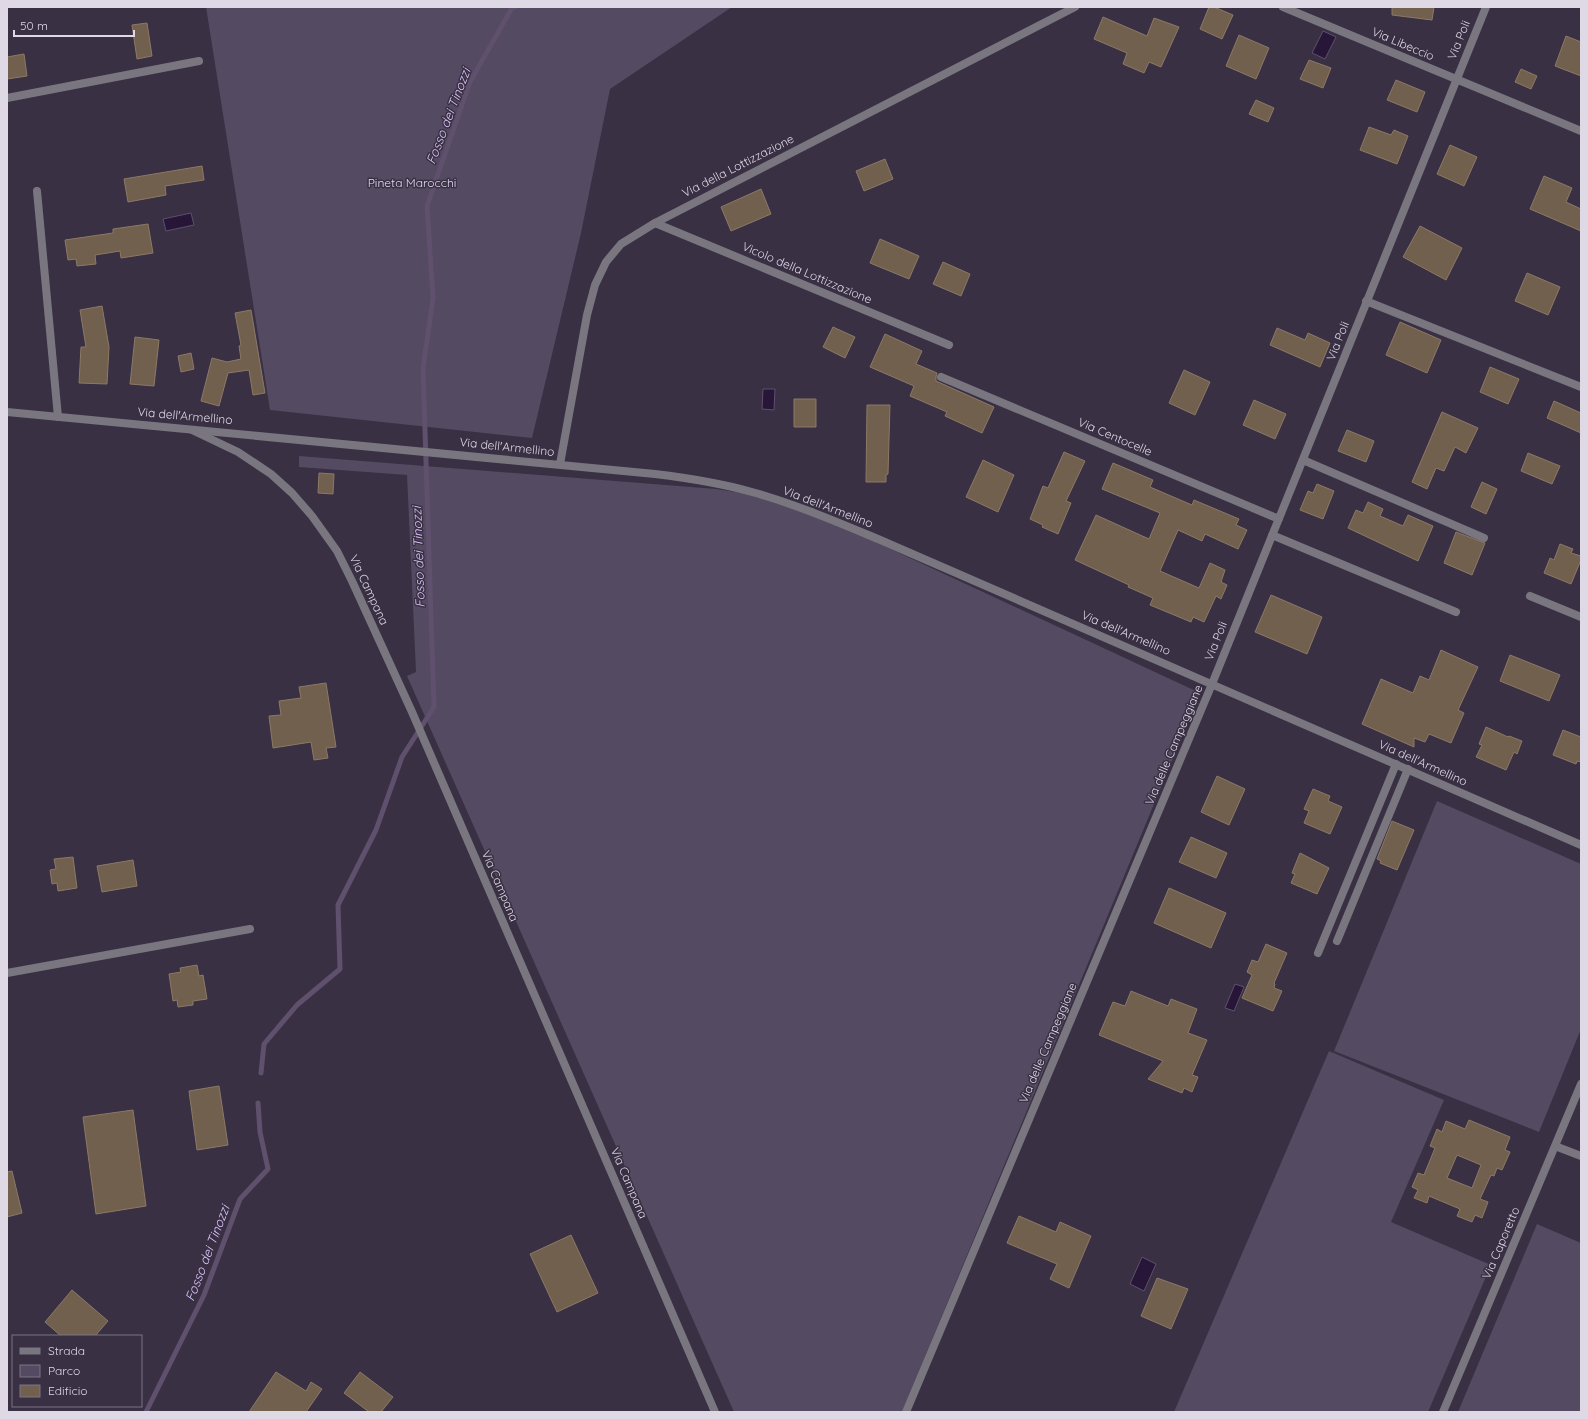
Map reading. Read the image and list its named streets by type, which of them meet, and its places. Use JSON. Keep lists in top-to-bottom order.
{
  "streets": {
    "street": [
      "Via Poli",
      "Via Libeccio",
      "Via della Lottizzazione",
      "Vicolo della Lottizzazione",
      "Via dell'Armellino",
      "Via Centocelle",
      "Via Campana",
      "Via delle Campeggiane",
      "Via Caporetto"
    ]
  },
  "crossings": [
    ["Via Poli", "Via Libeccio"],
    ["Via Poli", "Via dell'Armellino"],
    ["Via Poli", "Via Centocelle"],
    ["Via Poli", "Via delle Campeggiane"],
    ["Via della Lottizzazione", "Vicolo della Lottizzazione"],
    ["Via della Lottizzazione", "Via dell'Armellino"],
    ["Via dell'Armellino", "Via Campana"],
    ["Via dell'Armellino", "Via delle Campeggiane"]
  ],
  "water": ["Fosso dei Tinozzi"],
  "parks": ["Pineta Marocchi"],
  "legend": ["Strada", "Parco", "Edificio"],
  "scale_bar": "50 m"
}
